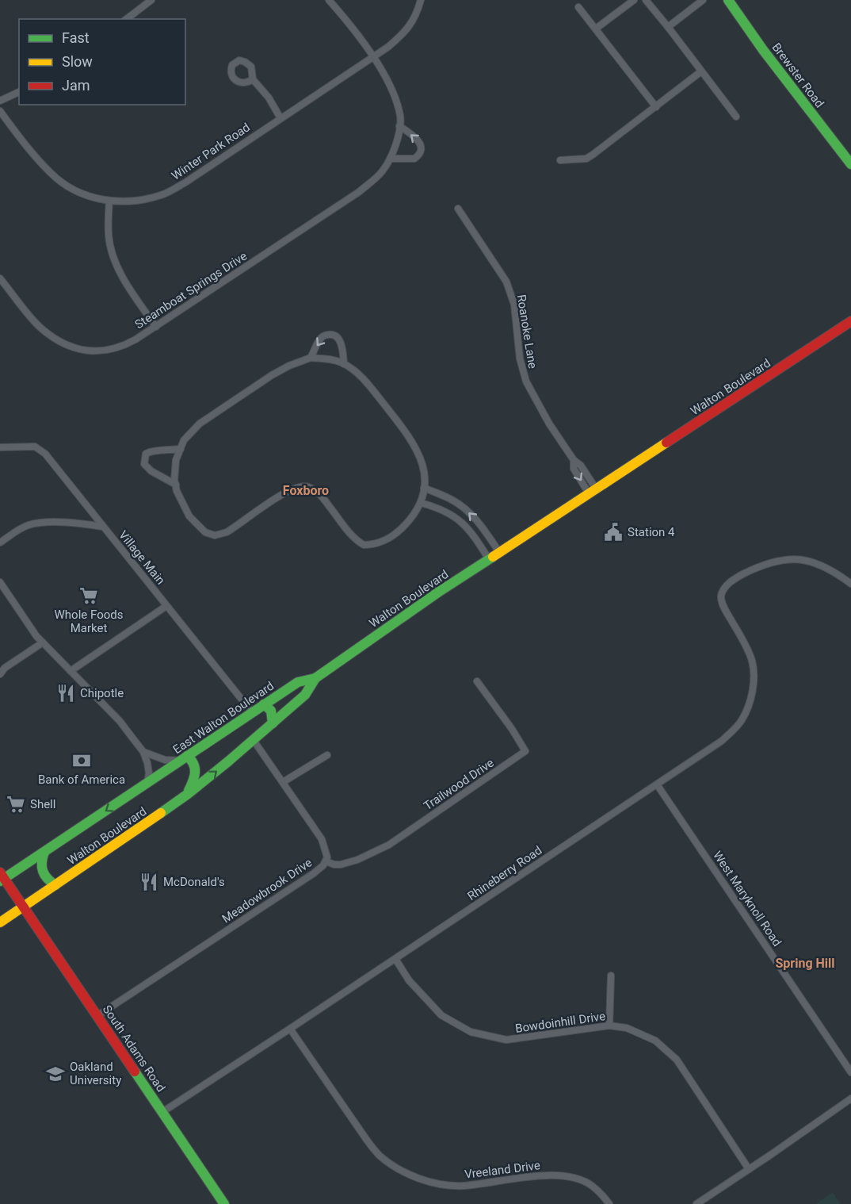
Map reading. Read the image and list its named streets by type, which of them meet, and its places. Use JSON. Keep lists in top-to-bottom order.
{
  "streets": {
    "main road": [
      "Brewster Road",
      "Walton Boulevard",
      "East Walton Boulevard",
      "South Adams Road"
    ],
    "street": [
      "Winter Park Road",
      "Steamboat Springs Drive",
      "Roanoke Lane",
      "Village Main",
      "Trailwood Drive",
      "Rhineberry Road",
      "Meadowbrook Drive",
      "West Maryknoll Road",
      "Bowdoinhill Drive",
      "Vreeland Drive"
    ]
  },
  "crossings": [
    ["Winter Park Road", "Steamboat Springs Drive"],
    ["Roanoke Lane", "Walton Boulevard"],
    ["Walton Boulevard", "East Walton Boulevard"],
    ["Walton Boulevard", "Meadowbrook Drive"],
    ["Walton Boulevard", "South Adams Road"],
    ["Village Main", "East Walton Boulevard"],
    ["Trailwood Drive", "Meadowbrook Drive"],
    ["Rhineberry Road", "West Maryknoll Road"],
    ["Rhineberry Road", "Bowdoinhill Drive"],
    ["Rhineberry Road", "South Adams Road"],
    ["Rhineberry Road", "Vreeland Drive"],
    ["Meadowbrook Drive", "South Adams Road"]
  ],
  "districts": ["Foxboro", "Spring Hill"],
  "places": {
    "public building": ["Station 4"],
    "supermarket": ["Whole Foods Market", "Shell"],
    "restaurant": ["Chipotle", "McDonald's"],
    "bank": ["Bank of America"],
    "school or university": ["Oakland University"]
  },
  "legend": ["Fast", "Slow", "Jam"]
}
